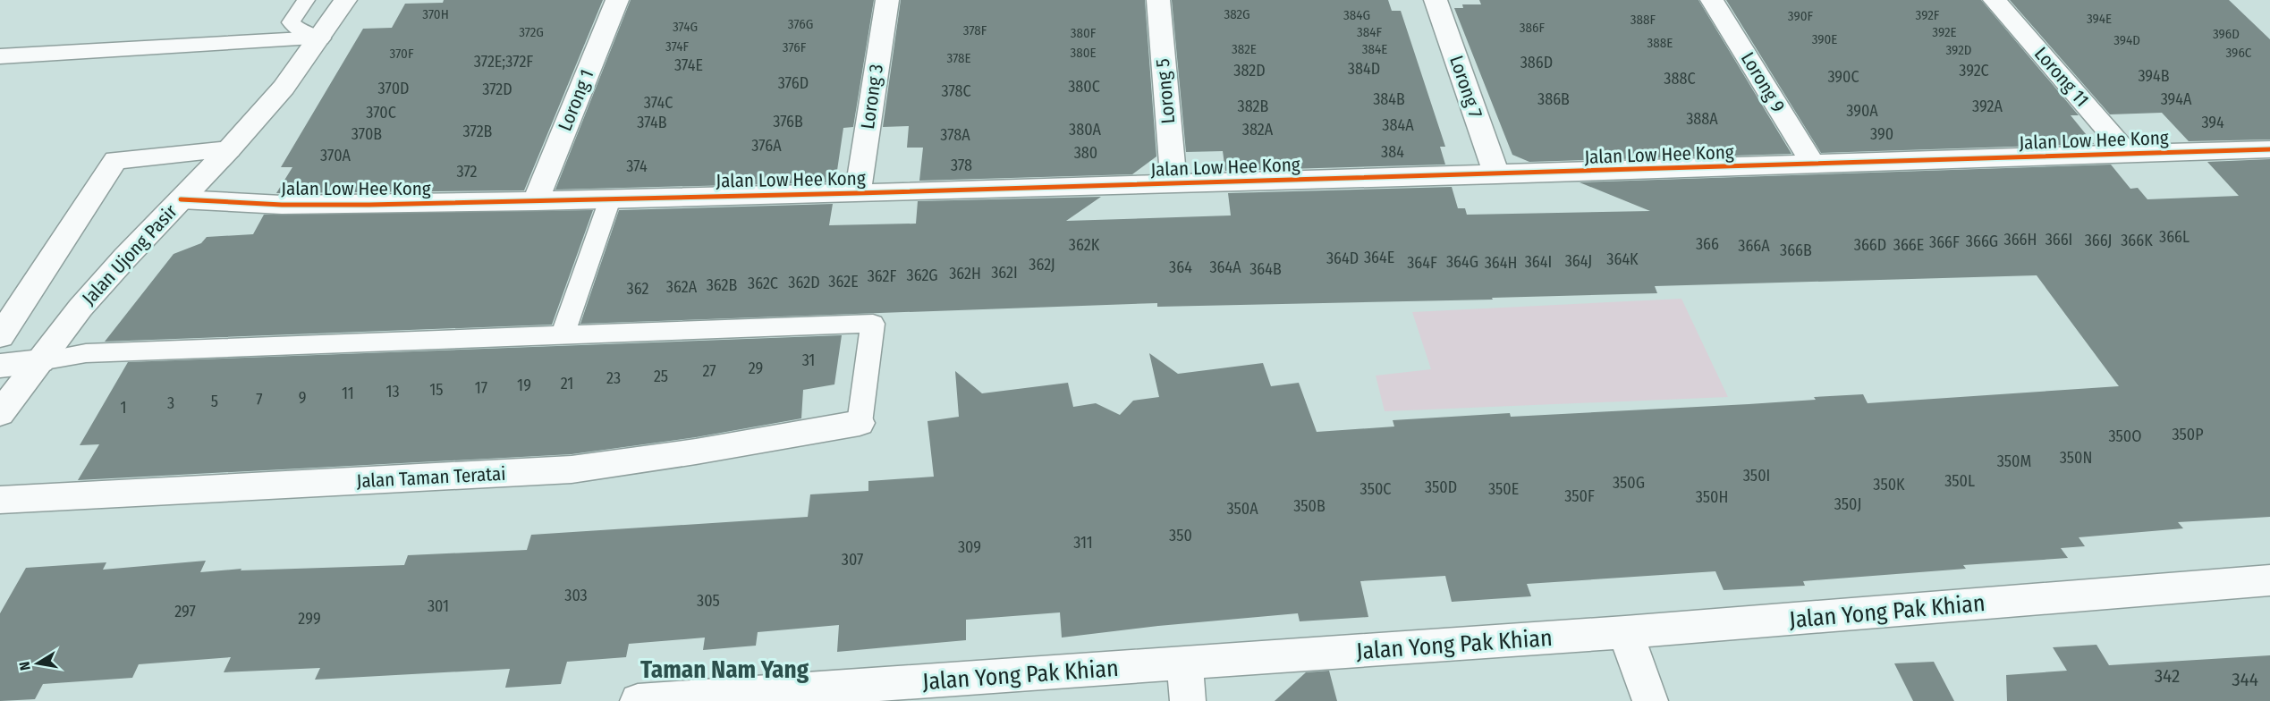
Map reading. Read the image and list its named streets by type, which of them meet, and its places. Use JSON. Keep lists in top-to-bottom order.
{
  "streets": {
    "street": [
      "Lorong 11",
      "Lorong 9",
      "Lorong 7",
      "Lorong 5",
      "Lorong 3",
      "Lorong 1",
      "Jalan Low Hee Kong",
      "Jalan Ujong Pasir",
      "Jalan Taman Teratai",
      "Jalan Yong Pak Khian"
    ]
  },
  "crossings": [
    ["Lorong 11", "Jalan Low Hee Kong"],
    ["Lorong 9", "Jalan Low Hee Kong"],
    ["Lorong 7", "Jalan Low Hee Kong"],
    ["Lorong 5", "Jalan Low Hee Kong"],
    ["Lorong 3", "Jalan Low Hee Kong"],
    ["Lorong 1", "Jalan Low Hee Kong"],
    ["Jalan Low Hee Kong", "Jalan Ujong Pasir"]
  ],
  "districts": ["Taman Nam Yang"],
  "house_numbers": [
    "370H",
    "382G",
    "384G",
    "392F",
    "390F",
    "394E",
    "388F",
    "376G",
    "374G",
    "386F",
    "378F",
    "372G",
    "384F",
    "392E",
    "380F",
    "396D",
    "390E",
    "394D",
    "388E",
    "374F",
    "376F",
    "382E",
    "384E",
    "392D",
    "380E",
    "396C",
    "370F",
    "378E",
    "372E;372F",
    "386D",
    "374E",
    "384D",
    "382D",
    "392C",
    "394B",
    "390C",
    "388C",
    "376D",
    "380C",
    "370D",
    "372D",
    "378C",
    "384B",
    "386B",
    "394A",
    "374C",
    "382B",
    "392A",
    "390A",
    "370C",
    "388A",
    "376B",
    "374B",
    "394",
    "384A",
    "380A",
    "382A",
    "372B",
    "370B",
    "390",
    "378A",
    "376A",
    "384",
    "380",
    "370A",
    "378",
    "374",
    "372",
    "366L",
    "366H",
    "366I",
    "366J",
    "366K",
    "366G",
    "366F",
    "366",
    "362K",
    "366D",
    "366E",
    "366A",
    "366B",
    "364E",
    "364D",
    "364K",
    "364J",
    "364G",
    "364I",
    "364F",
    "364H",
    "362J",
    "364",
    "364A",
    "364B",
    "362I",
    "362H",
    "362G",
    "362F",
    "362E",
    "362D",
    "362C",
    "362B",
    "362A",
    "362",
    "31",
    "29",
    "27",
    "25",
    "23",
    "21",
    "19",
    "17",
    "15",
    "13",
    "11",
    "9",
    "7",
    "5",
    "3",
    "1",
    "350P",
    "350O",
    "350N",
    "350M",
    "350I",
    "350L",
    "350G",
    "350K",
    "350D",
    "350C",
    "350E",
    "350F",
    "350H",
    "350J",
    "350B",
    "350A",
    "350",
    "311",
    "309",
    "307",
    "303",
    "305",
    "301",
    "297",
    "299",
    "342",
    "344"
  ],
  "north": "left"
}
